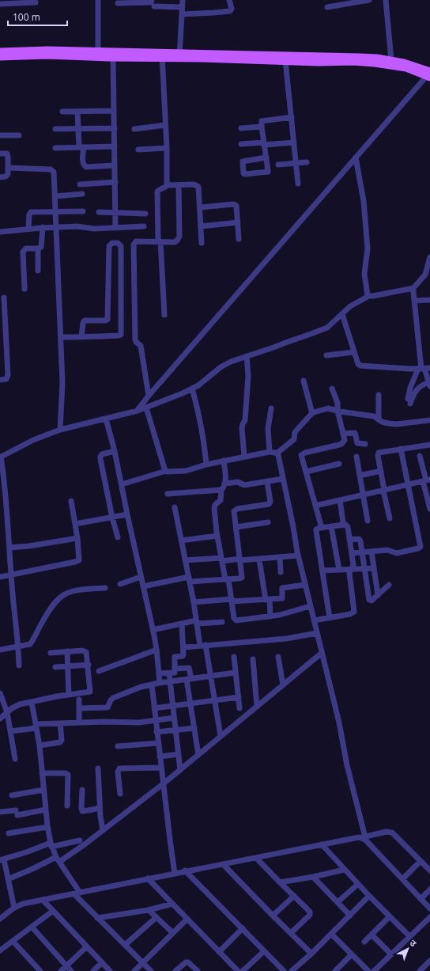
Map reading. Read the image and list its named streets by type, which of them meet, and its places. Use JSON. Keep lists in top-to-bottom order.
{
  "scale_bar": "100 m",
  "north": "top right"
}
